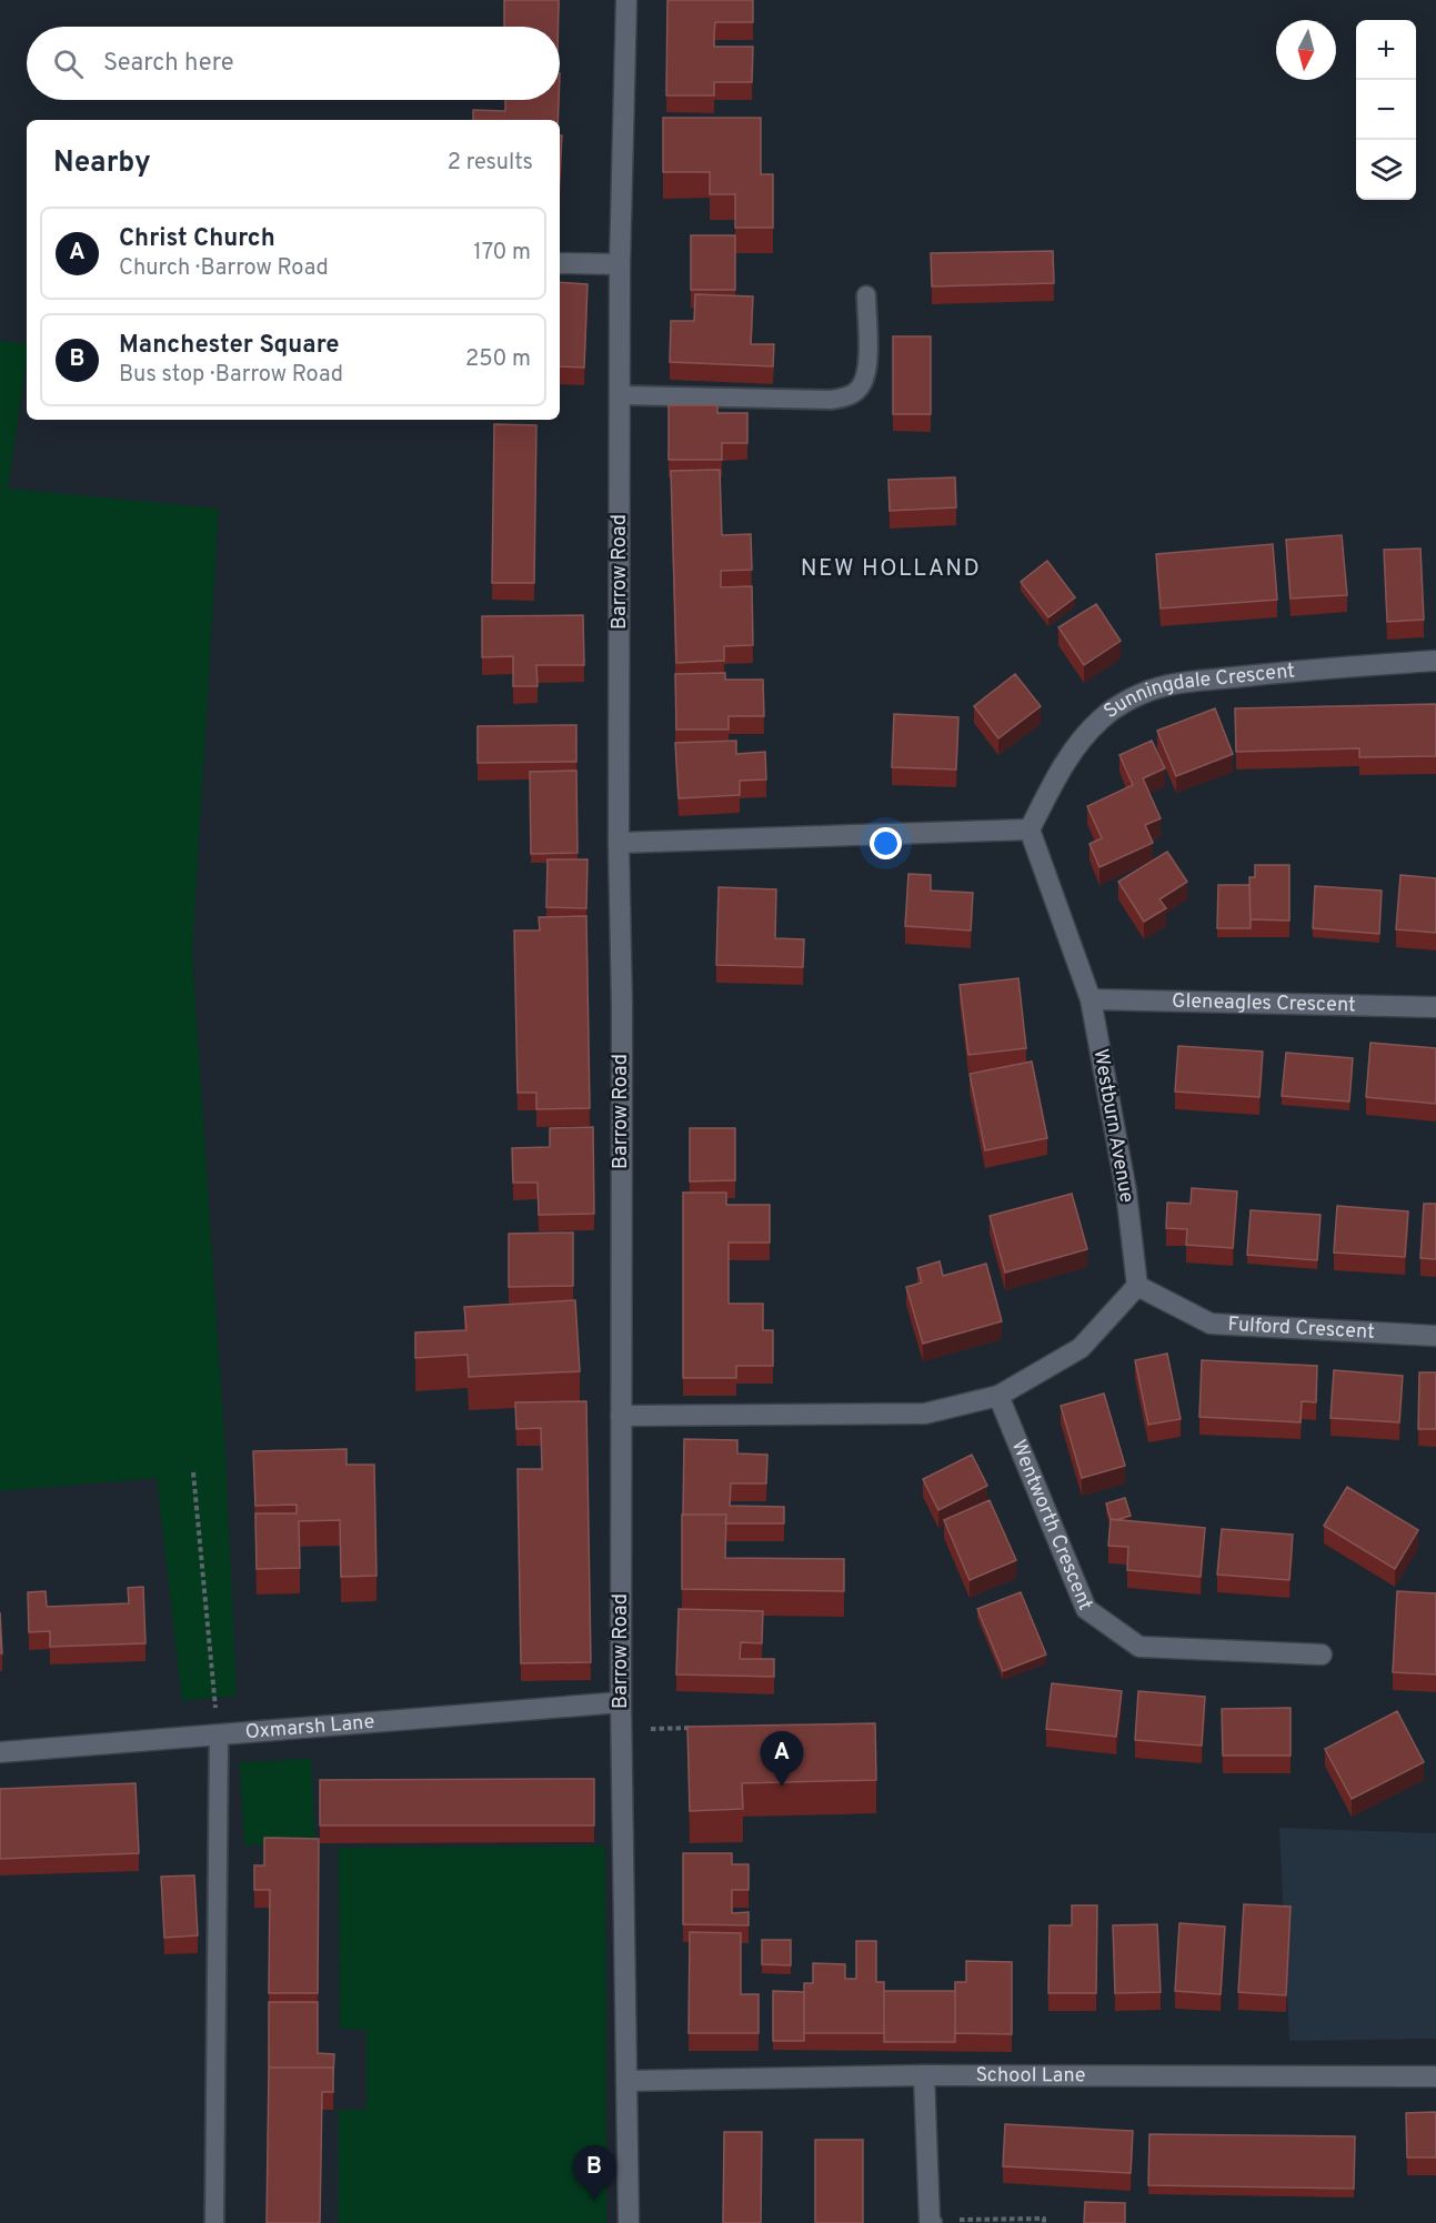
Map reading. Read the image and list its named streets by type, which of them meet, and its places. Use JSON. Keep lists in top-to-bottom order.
{
  "streets": {
    "street": [
      "Barrow Road",
      "Sunningdale Crescent",
      "Gleneagles Crescent",
      "Westburn Avenue",
      "Fulford Crescent",
      "Wentworth Crescent",
      "Oxmarsh Lane",
      "School Lane"
    ]
  },
  "crossings": [
    ["Barrow Road", "Oxmarsh Lane"],
    ["Barrow Road", "School Lane"],
    ["Sunningdale Crescent", "Westburn Avenue"],
    ["Gleneagles Crescent", "Westburn Avenue"],
    ["Westburn Avenue", "Fulford Crescent"]
  ],
  "districts": ["NEW HOLLAND"],
  "north": "bottom",
  "page": {
    "map_buttons": ["+", "−"],
    "search": "Search here",
    "heading": ["Nearby", "2 results"],
    "list": [
      {
        "mark": "A",
        "name": "Christ Church",
        "note": "Church · Barrow Road",
        "value": "170 m"
      },
      {
        "mark": "B",
        "name": "Manchester Square",
        "note": "Bus stop · Barrow Road",
        "value": "250 m"
      }
    ],
    "pins": ["A", "B"]
  }
}
